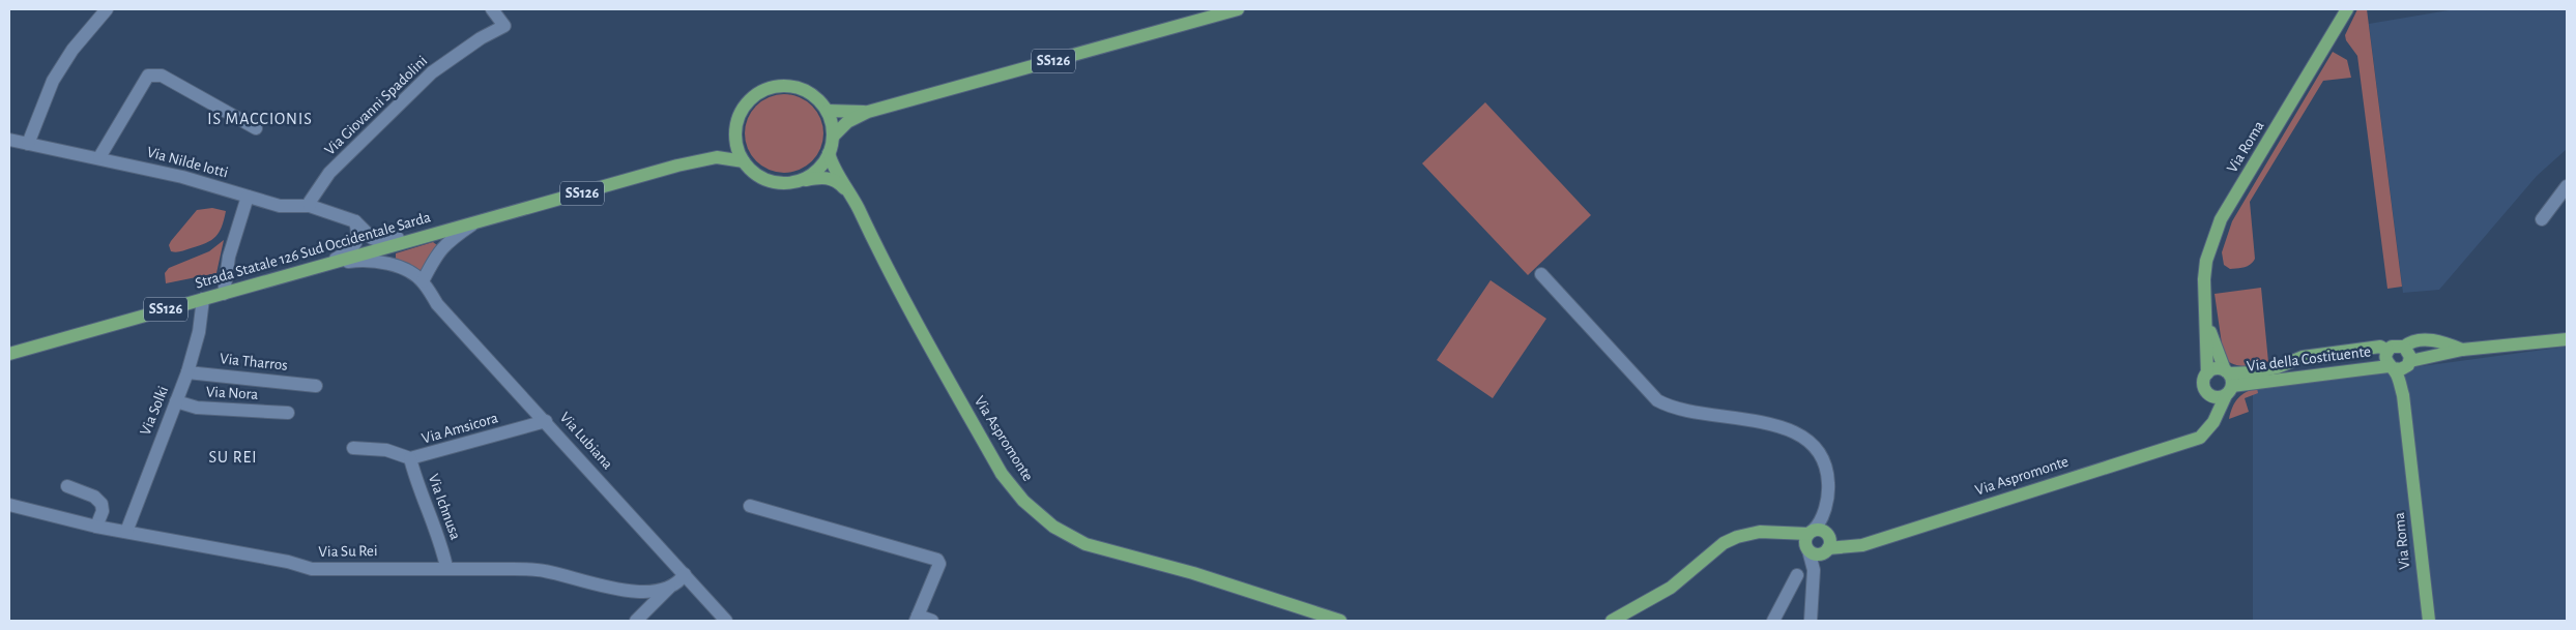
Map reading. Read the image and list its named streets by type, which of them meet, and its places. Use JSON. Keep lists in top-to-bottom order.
{
  "streets": {
    "main road": [
      "SS126",
      "Via Roma",
      "Strada Statale 126 Sud Occidentale Sarda",
      "Via della Costituente",
      "Via Aspromonte"
    ],
    "street": [
      "Via Giovanni Spadolini",
      "Via Nilde Iotti",
      "Via Tharros",
      "Via Nora",
      "Via Solki",
      "Via Amsicora",
      "Via Lubiana",
      "Via Ichnusa",
      "Via Su Rei"
    ]
  },
  "crossings": [
    ["SS126", "Strada Statale 126 Sud Occidentale Sarda"],
    ["SS126", "Via Aspromonte"],
    ["Via Giovanni Spadolini", "Via Nilde Iotti"],
    ["Via Roma", "Via della Costituente"],
    ["Via Roma", "Via Aspromonte"],
    ["Via Nilde Iotti", "Strada Statale 126 Sud Occidentale Sarda"],
    ["Strada Statale 126 Sud Occidentale Sarda", "Via Solki"],
    ["Strada Statale 126 Sud Occidentale Sarda", "Via Lubiana"],
    ["Via della Costituente", "Via Aspromonte"],
    ["Via Tharros", "Via Solki"],
    ["Via Nora", "Via Solki"],
    ["Via Solki", "Via Su Rei"],
    ["Via Amsicora", "Via Lubiana"],
    ["Via Amsicora", "Via Ichnusa"],
    ["Via Lubiana", "Via Su Rei"],
    ["Via Ichnusa", "Via Su Rei"]
  ],
  "districts": ["IS MACCIONIS", "SU REI"]
}
